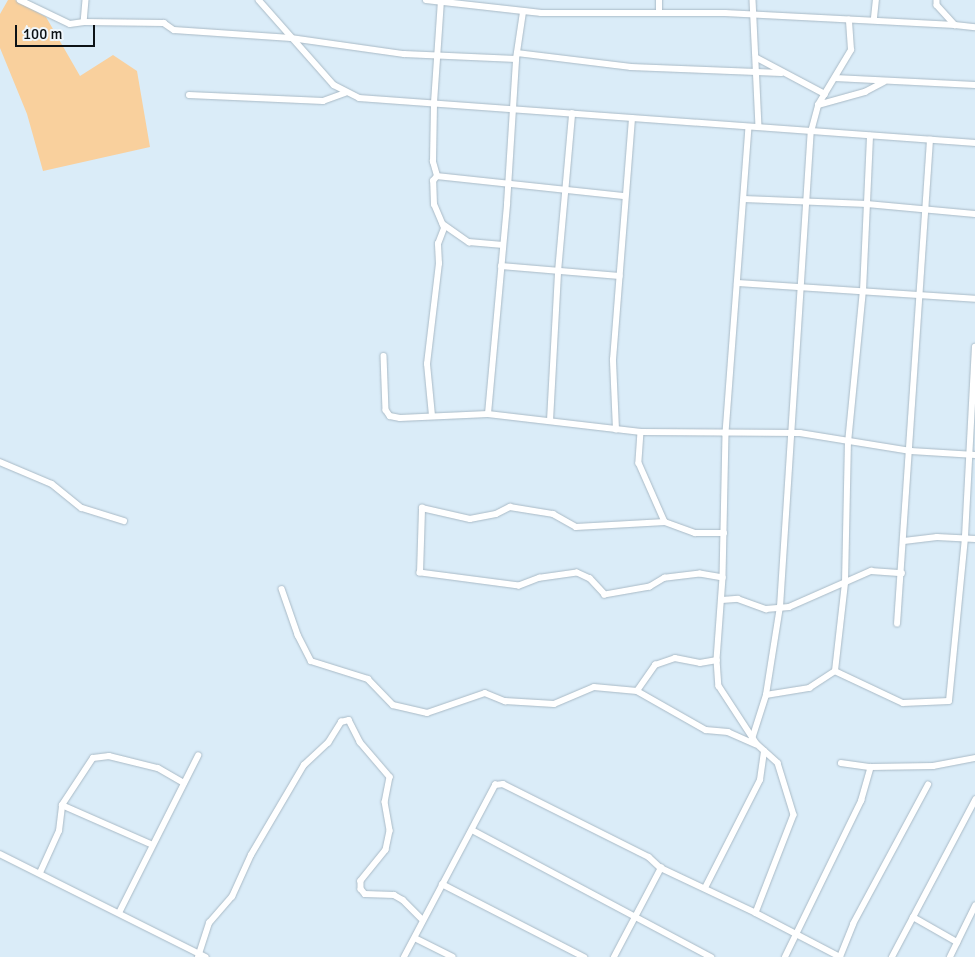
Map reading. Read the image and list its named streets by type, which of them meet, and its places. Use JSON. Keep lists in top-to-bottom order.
{
  "scale_bar": "100 m"
}
